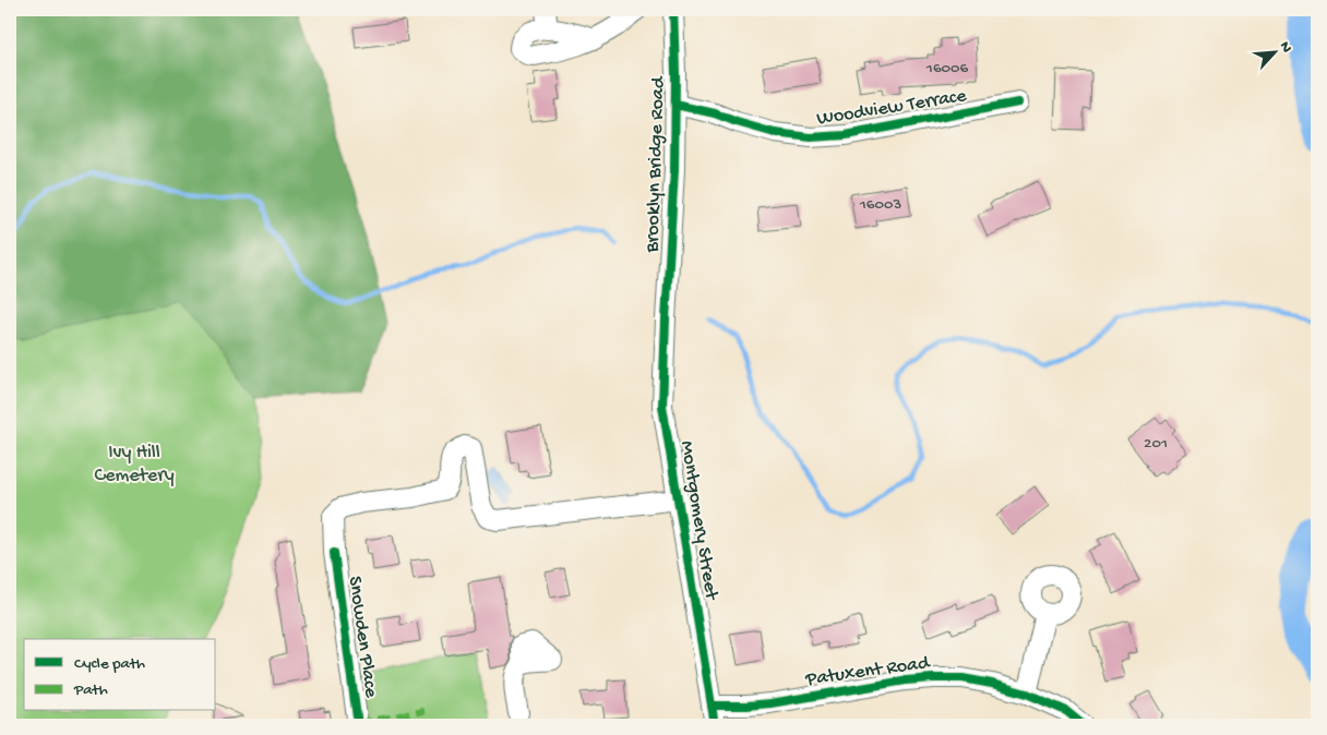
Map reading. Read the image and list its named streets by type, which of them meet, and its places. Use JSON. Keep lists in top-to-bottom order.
{
  "streets": {
    "street": [
      "Woodview Terrace",
      "Brooklyn Bridge Road",
      "Montgomery Street",
      "Snowden Place",
      "Patuxent Road"
    ]
  },
  "crossings": [
    ["Woodview Terrace", "Brooklyn Bridge Road"],
    ["Brooklyn Bridge Road", "Montgomery Street"],
    ["Montgomery Street", "Snowden Place"],
    ["Montgomery Street", "Patuxent Road"]
  ],
  "parks": ["Ivy Hill Cemetery"],
  "house_numbers": ["16006", "16003", "201"],
  "legend": ["Cycle path", "Path"],
  "north": "top right"
}
